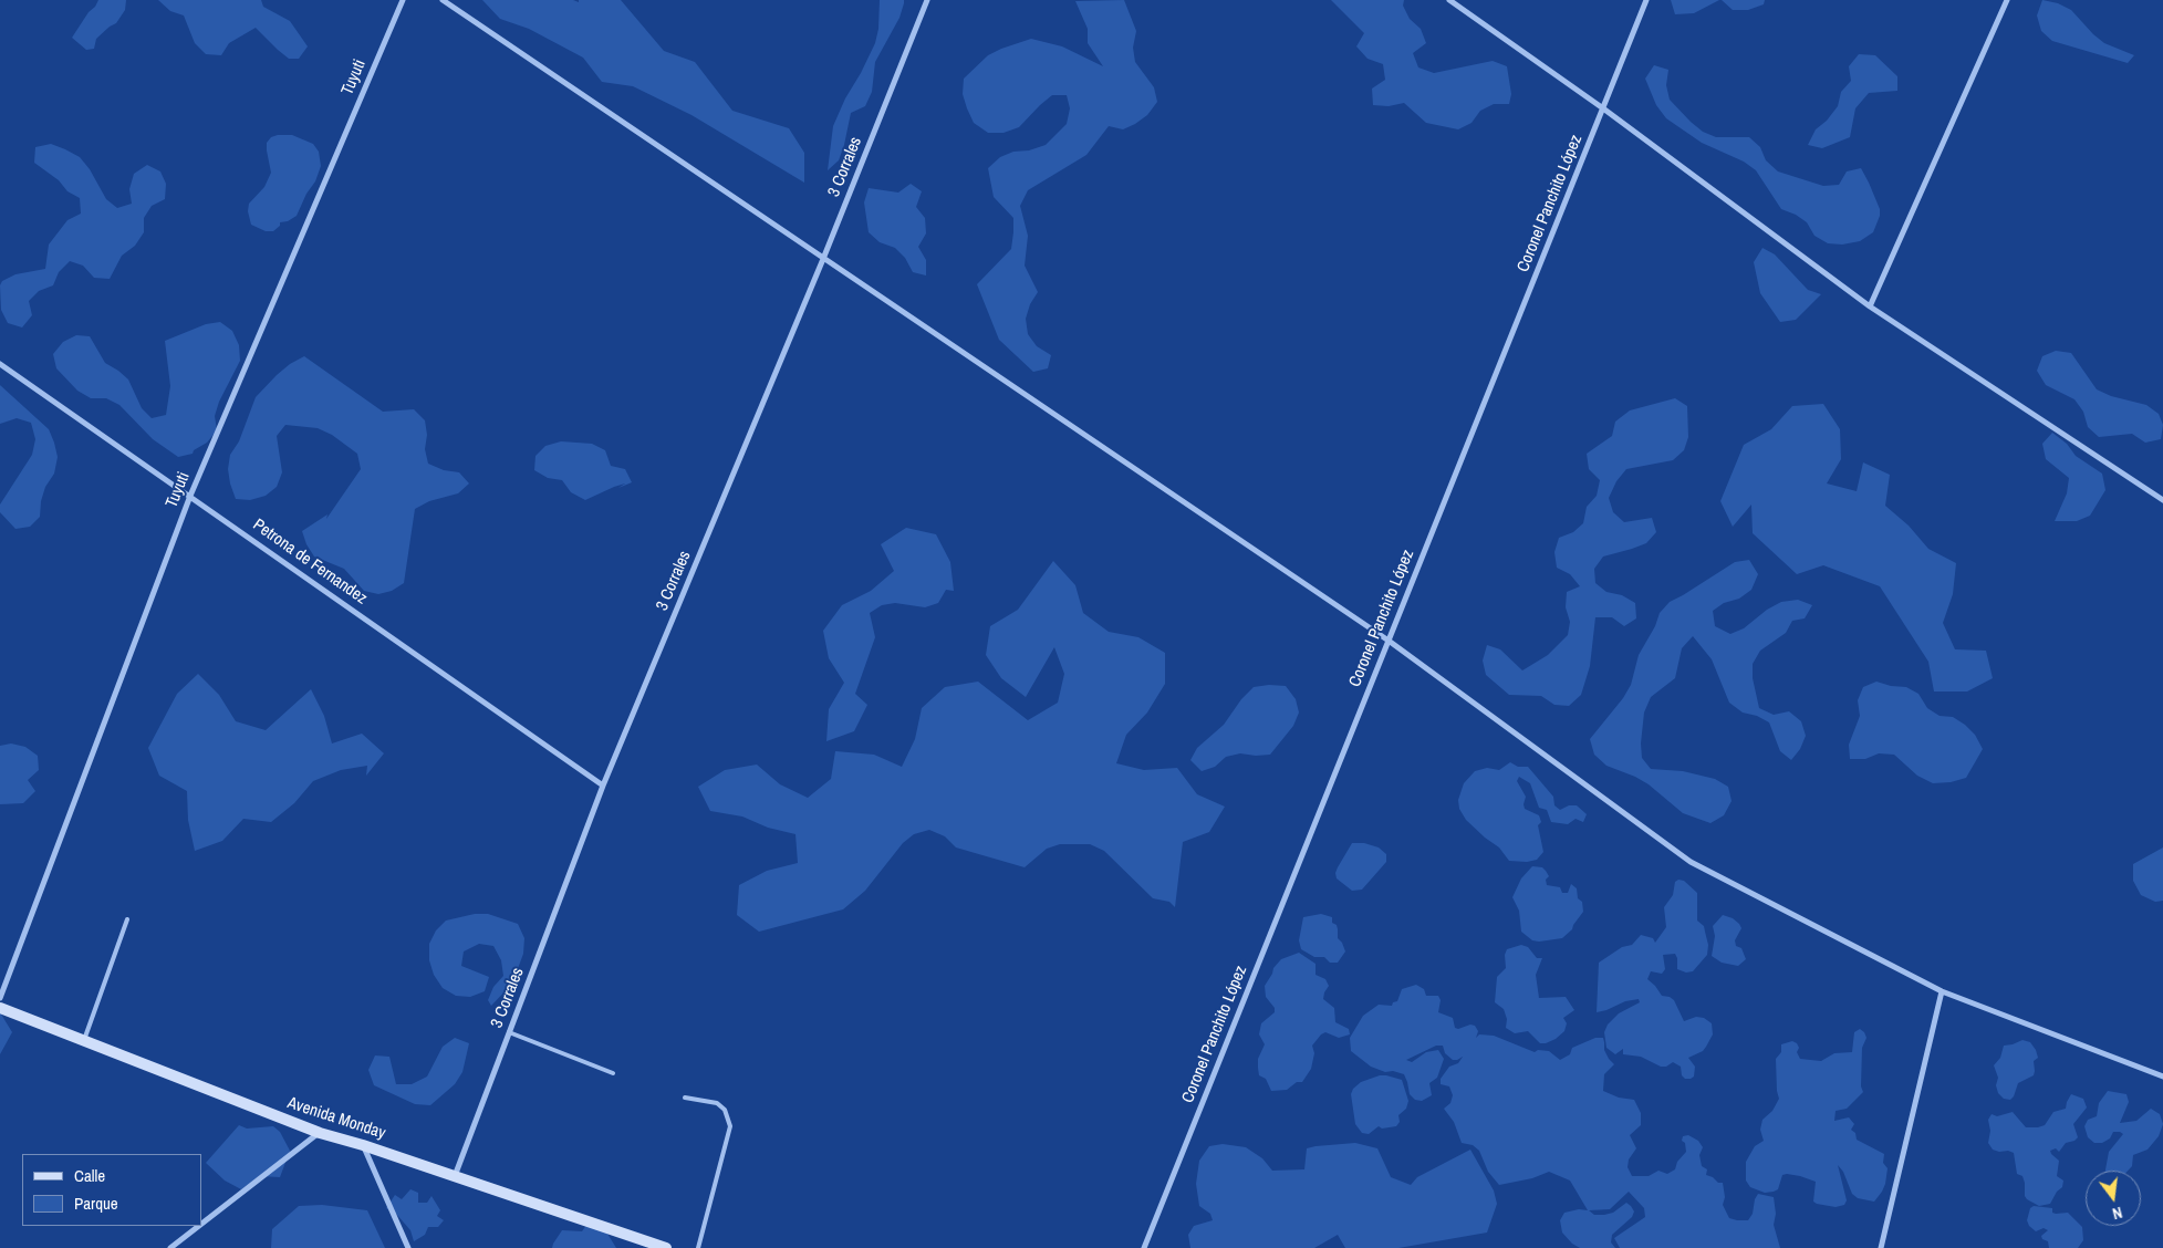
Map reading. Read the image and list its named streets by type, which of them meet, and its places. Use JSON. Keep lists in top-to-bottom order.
{
  "streets": {
    "main road": ["Avenida Monday"],
    "street": [
      "Tuyuti",
      "3 Corrales",
      "Coronel Panchito López",
      "Petrona de Fernandez"
    ]
  },
  "crossings": [
    ["Tuyuti", "Petrona de Fernandez"],
    ["3 Corrales", "Petrona de Fernandez"],
    ["3 Corrales", "Avenida Monday"]
  ],
  "legend": ["Calle", "Parque"],
  "north": "bottom"
}
